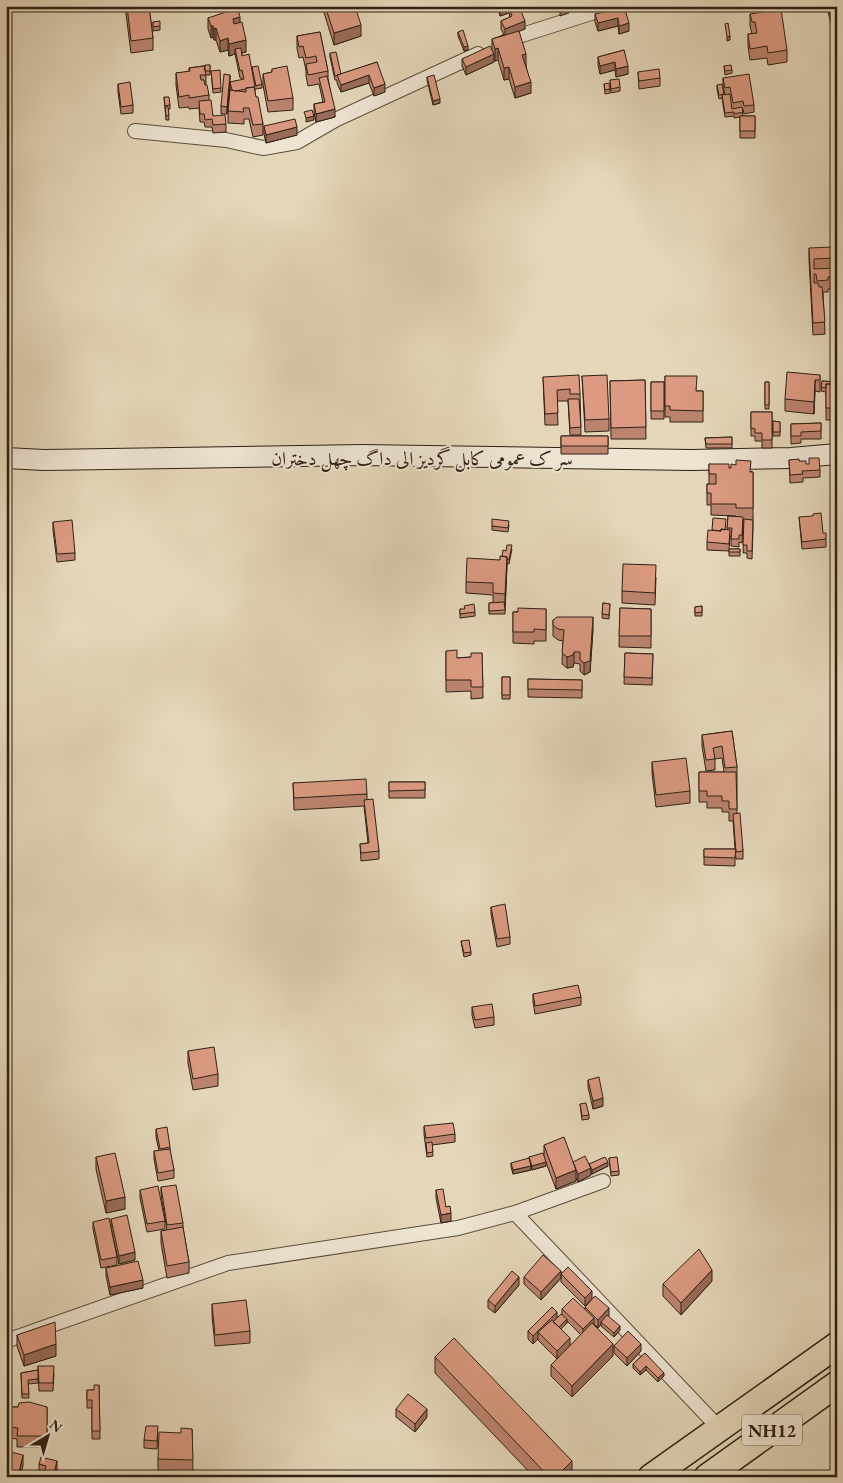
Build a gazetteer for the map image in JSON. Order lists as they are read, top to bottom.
{
  "streets": {
    "highway": ["NH12"],
    "street": ["سر ک عمومی کابل گردیز الی داگ چهل دختران"]
  },
  "north": "top right"
}
